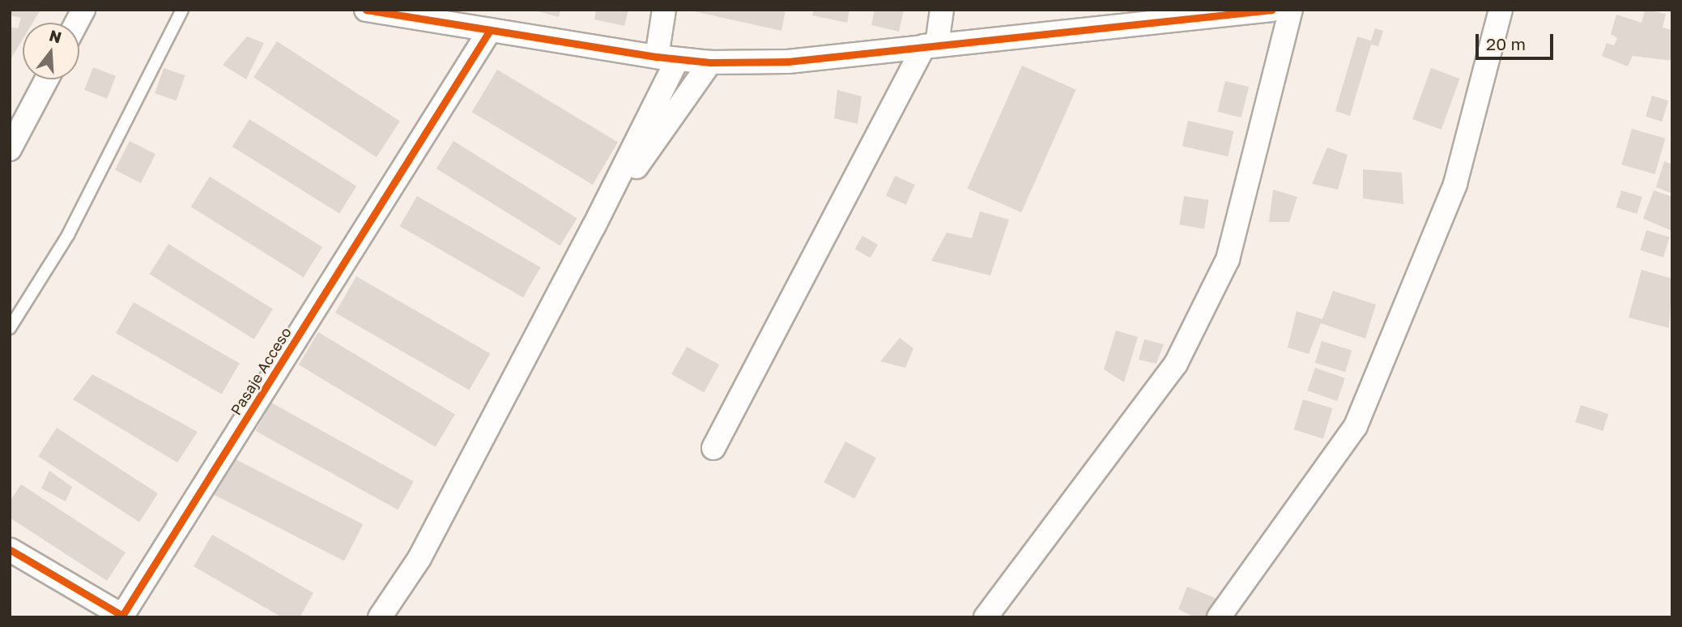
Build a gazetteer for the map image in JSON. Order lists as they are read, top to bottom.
{
  "streets": {
    "street": ["Pasaje Acceso"]
  },
  "scale_bar": "20 m",
  "north": "top"
}
